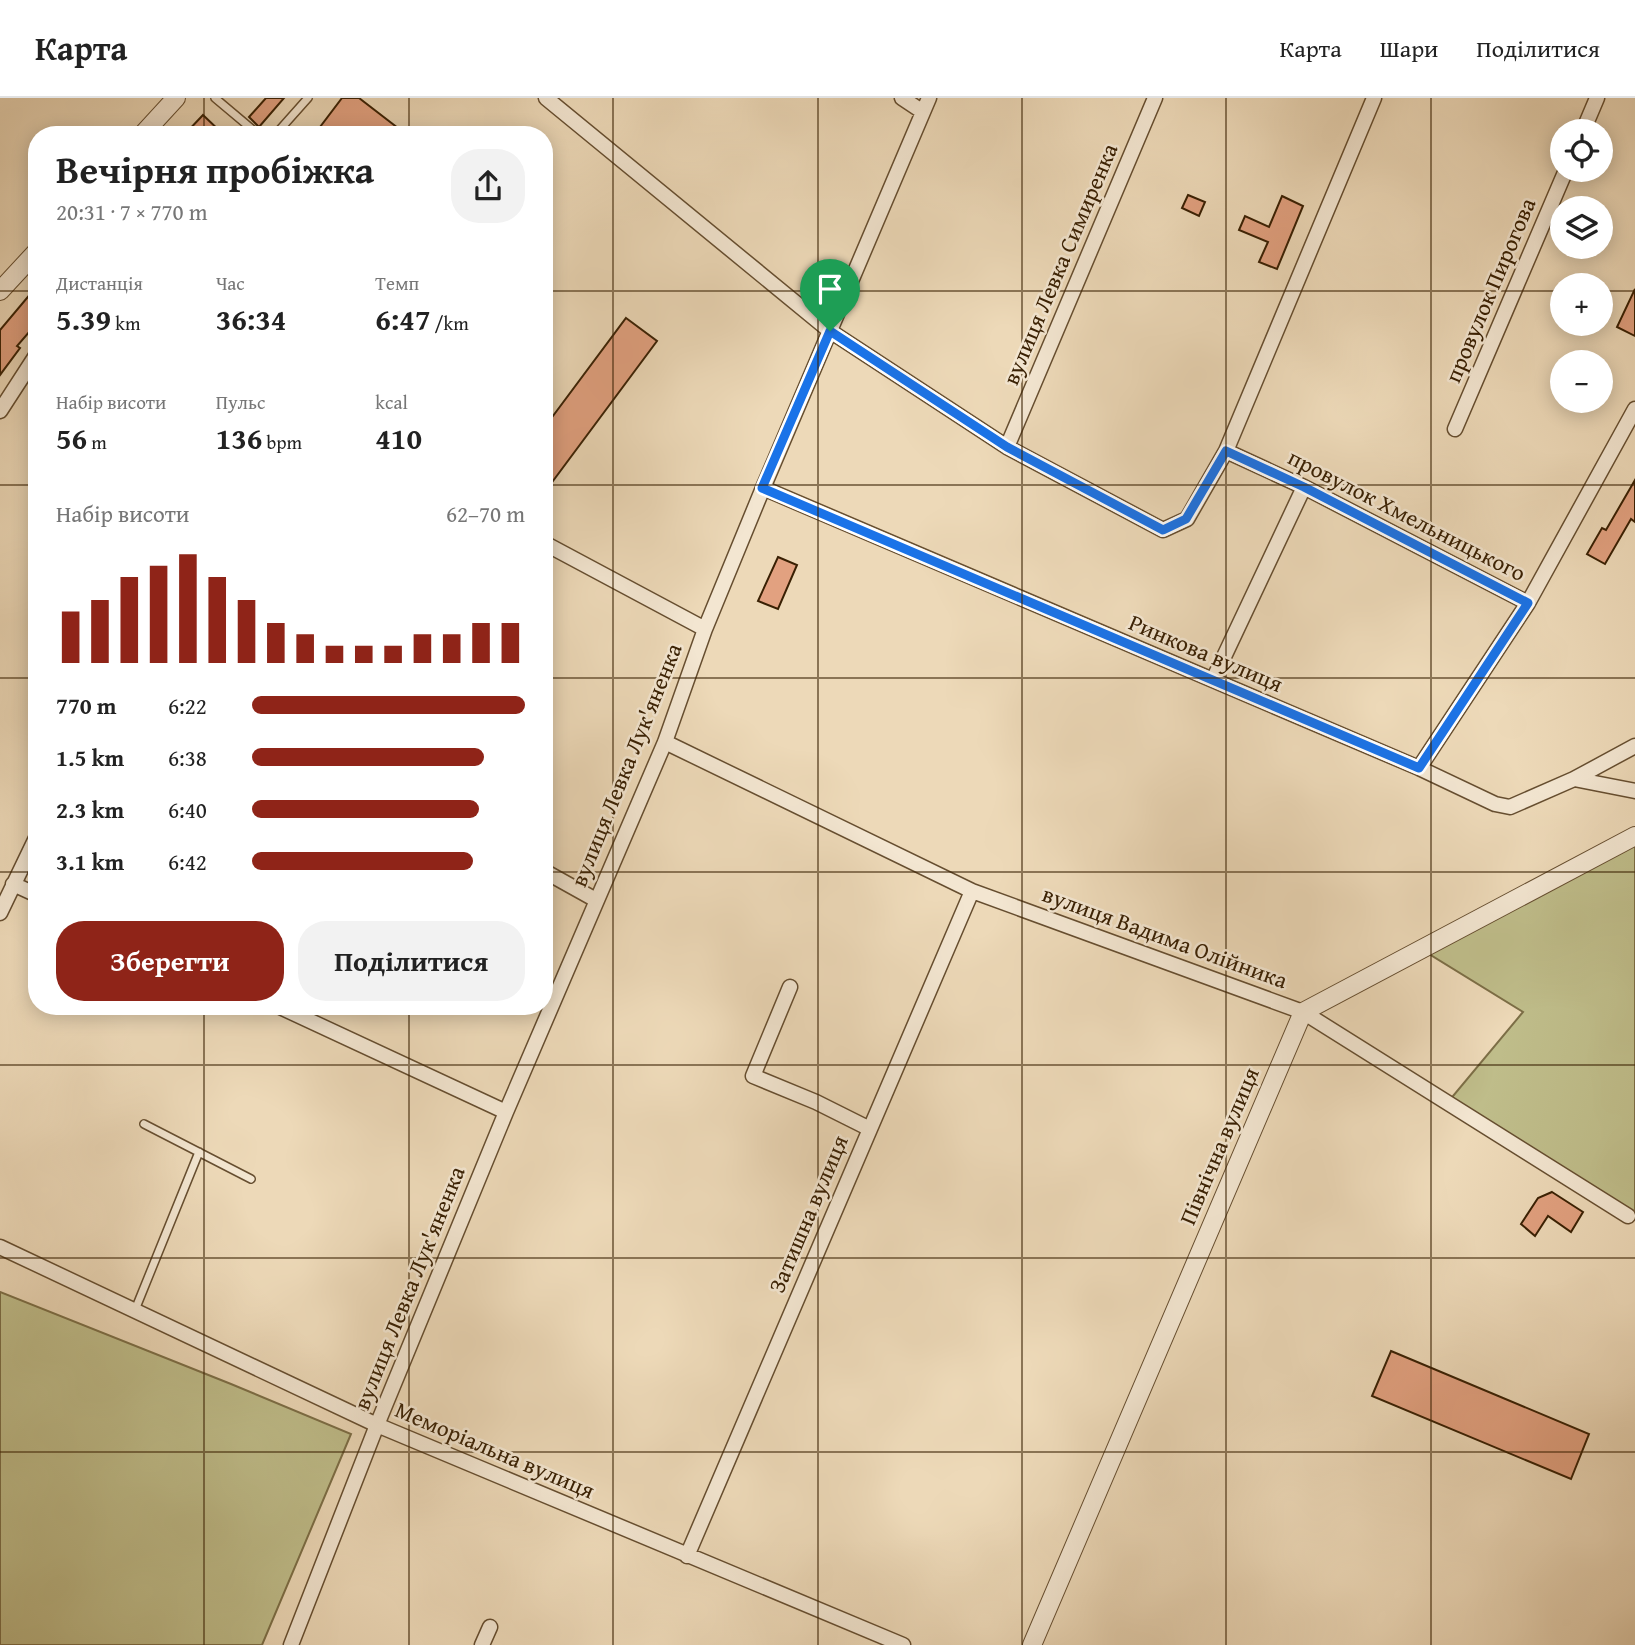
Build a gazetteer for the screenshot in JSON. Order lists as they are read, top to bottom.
{
  "streets": {
    "street": [
      "вулиця Левка Симиренка",
      "провулок Пирогова",
      "провулок Хмельницького",
      "Ринкова вулиця",
      "вулиця Левка Лук'яненка",
      "вулиця Вадима Олійника",
      "Північна вулиця",
      "Затишна вулиця",
      "Меморіальна вулиця"
    ]
  },
  "crossings": [
    ["Ринкова вулиця", "вулиця Левка Лук'яненка"],
    ["вулиця Левка Лук'яненка", "вулиця Вадима Олійника"],
    ["вулиця Левка Лук'яненка", "Меморіальна вулиця"],
    ["вулиця Вадима Олійника", "Північна вулиця"],
    ["вулиця Вадима Олійника", "Затишна вулиця"],
    ["Затишна вулиця", "Меморіальна вулиця"]
  ],
  "page": {
    "header": "Карта",
    "nav": ["Карта", "Шари", "Поділитися"],
    "map_buttons": ["+", "−"],
    "heading": ["Вечірня пробіжка", "20:31 · 7 × 770 m"],
    "stats": [
      ["Дистанція", "5.39 km"],
      ["Час", "36:34"],
      ["Темп", "6:47 /km"],
      ["Набір висоти", "56 m"],
      ["Пульс", "136 bpm"],
      ["kcal", "410"]
    ],
    "chart": ["Набір висоти", "62–70 m"],
    "list": [
      {
        "name": "770 m",
        "note": "6:22"
      },
      {
        "name": "1.5 km",
        "note": "6:38"
      },
      {
        "name": "2.3 km",
        "note": "6:40"
      },
      {
        "name": "3.1 km",
        "note": "6:42"
      }
    ],
    "buttons": ["Зберегти", "Поділитися"]
  }
}
